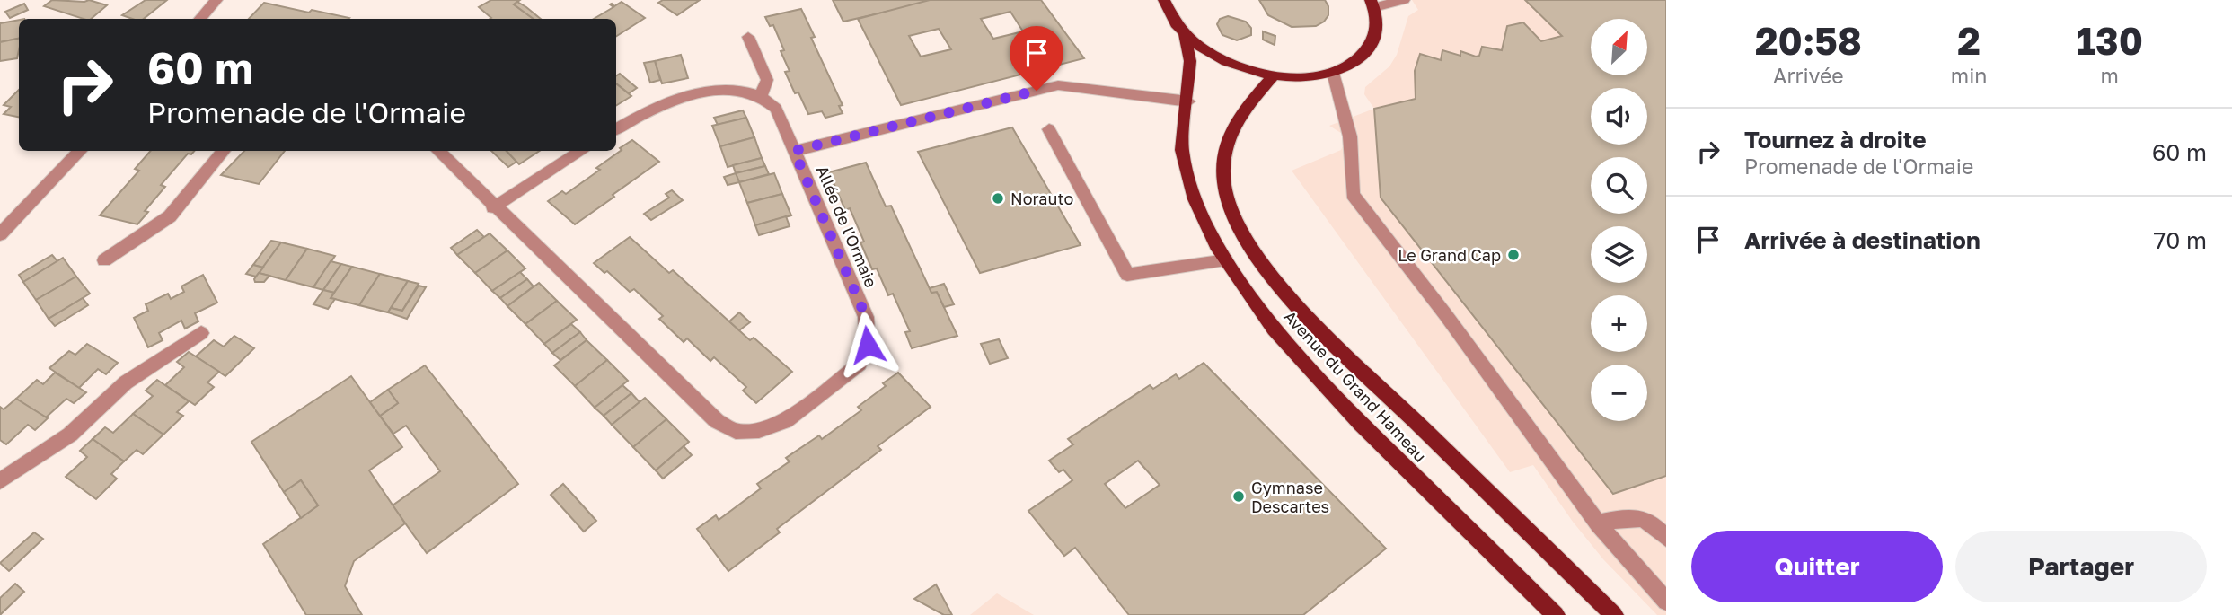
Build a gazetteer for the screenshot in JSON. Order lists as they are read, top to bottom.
{
  "streets": {
    "main road": ["Avenue du Grand Hameau"],
    "street": ["Allée de l'Ormaie"]
  },
  "places": ["Norauto", "Le Grand Cap", "Gymnase Descartes"],
  "north": "top right",
  "page": {
    "eta": [
      "20:58",
      "Arrivée",
      "2",
      "min",
      "130",
      "m"
    ],
    "map_buttons": ["+", "−"],
    "turn": ["60 m", "Promenade de l'Ormaie"],
    "list": [
      {
        "name": "Tournez à droite",
        "note": "Promenade de l'Ormaie",
        "value": "60 m"
      },
      {
        "name": "Arrivée à destination",
        "value": "70 m"
      }
    ],
    "buttons": ["Quitter", "Partager"]
  }
}
